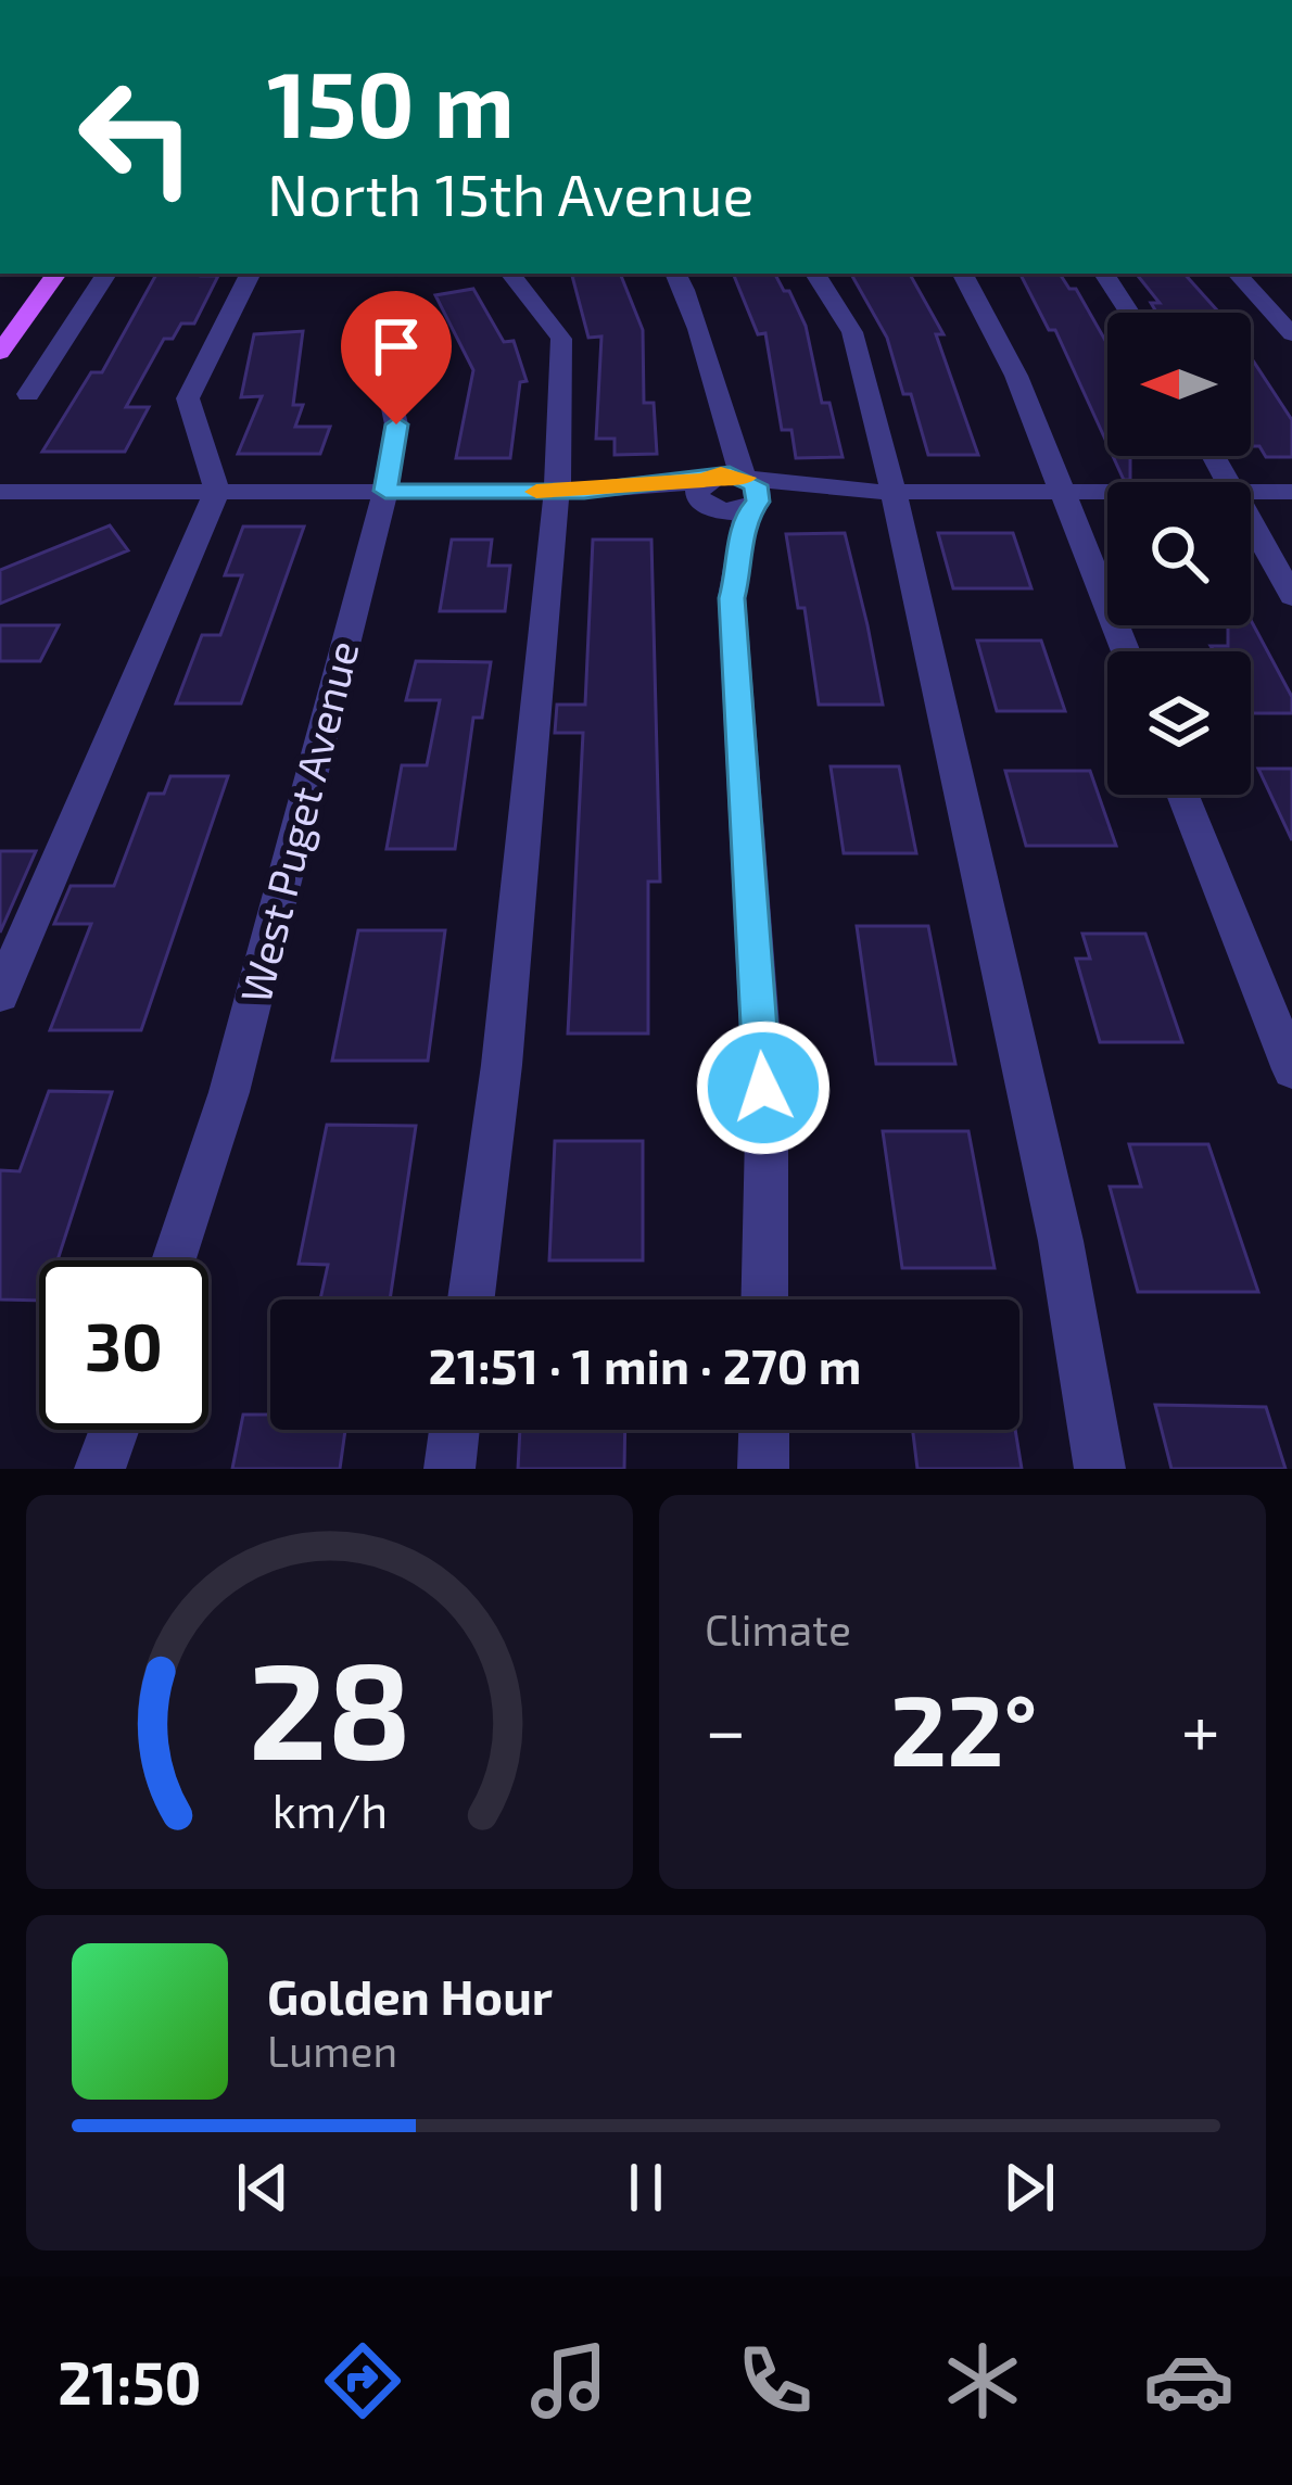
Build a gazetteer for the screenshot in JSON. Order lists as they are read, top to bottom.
{
  "streets": {
    "street": ["West Puget Avenue"]
  },
  "north": "left",
  "page": {
    "turn": ["150 m", "North 15th Avenue"],
    "limit": "30",
    "trip": "21:51 · 1 min · 270 m",
    "tile": "Climate",
    "heat": ["−", "22°", "+"],
    "song": ["Golden Hour", "Lumen"],
    "tabs": "21:50",
    "gauge": ["28", "km/h"]
  }
}
